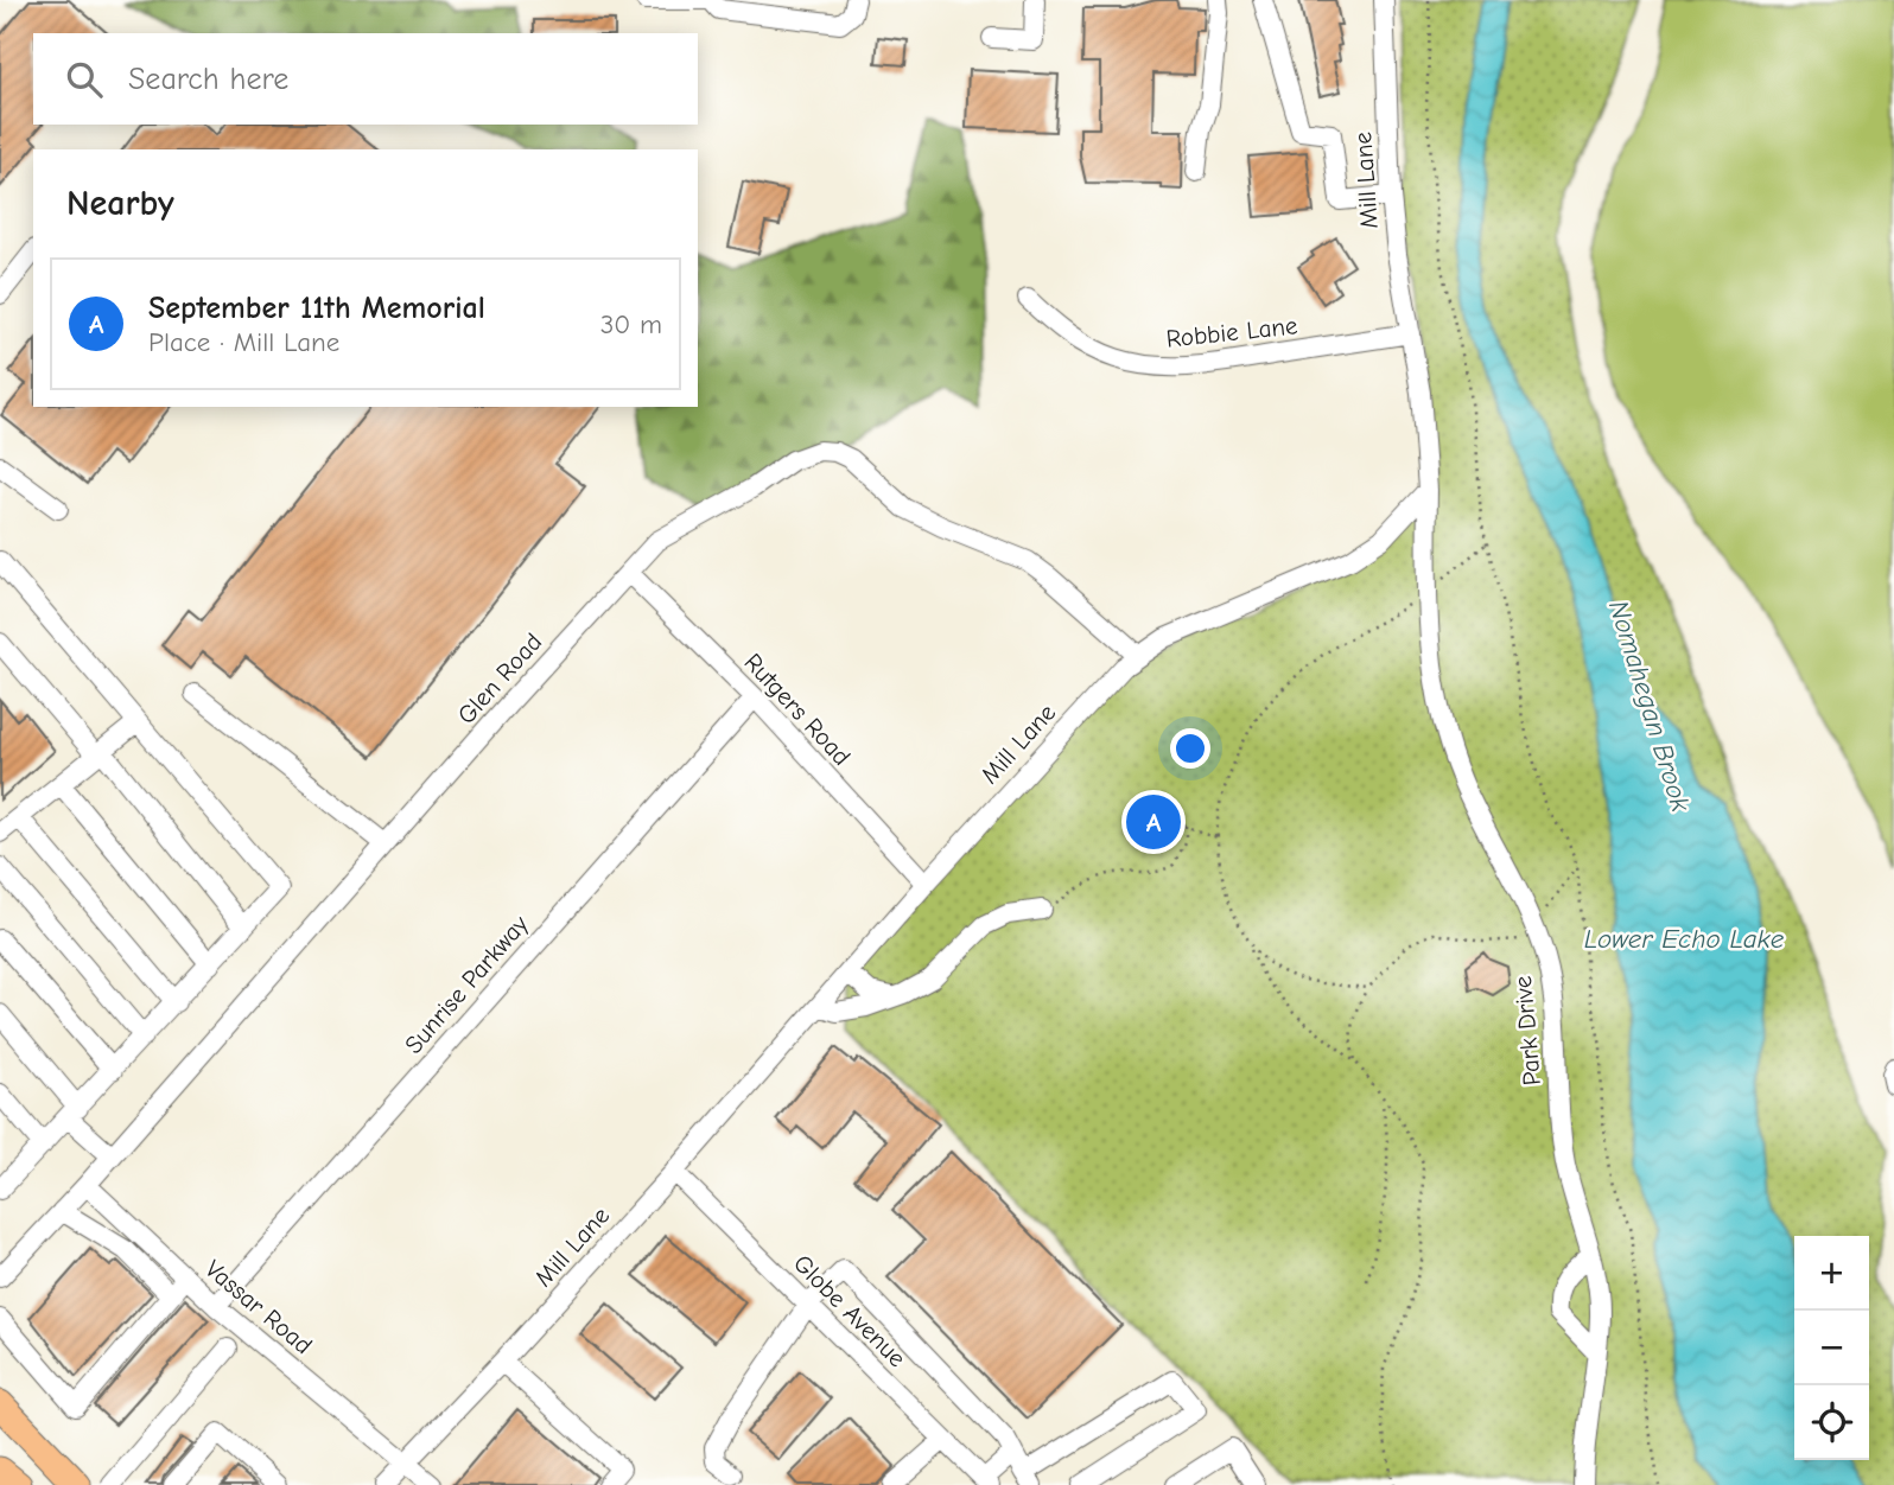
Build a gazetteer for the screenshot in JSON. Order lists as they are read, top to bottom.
{
  "streets": {
    "street": [
      "Mill Lane",
      "Robbie Lane",
      "Glen Road",
      "Rutgers Road",
      "Sunrise Parkway",
      "Park Drive",
      "Vassar Road",
      "Globe Avenue"
    ]
  },
  "crossings": [
    ["Mill Lane", "Robbie Lane"],
    ["Mill Lane", "Glen Road"],
    ["Mill Lane", "Rutgers Road"],
    ["Mill Lane", "Park Drive"],
    ["Mill Lane", "Vassar Road"],
    ["Mill Lane", "Globe Avenue"],
    ["Glen Road", "Rutgers Road"],
    ["Glen Road", "Vassar Road"],
    ["Rutgers Road", "Sunrise Parkway"],
    ["Sunrise Parkway", "Vassar Road"]
  ],
  "water": ["Nomahegan Brook", "Lower Echo Lake"],
  "page": {
    "search": "Search here",
    "heading": "Nearby",
    "list": [
      {
        "mark": "A",
        "name": "September 11th Memorial",
        "note": "Place · Mill Lane",
        "value": "30 m"
      }
    ],
    "pins": "A",
    "map_buttons": ["+", "−"]
  }
}
